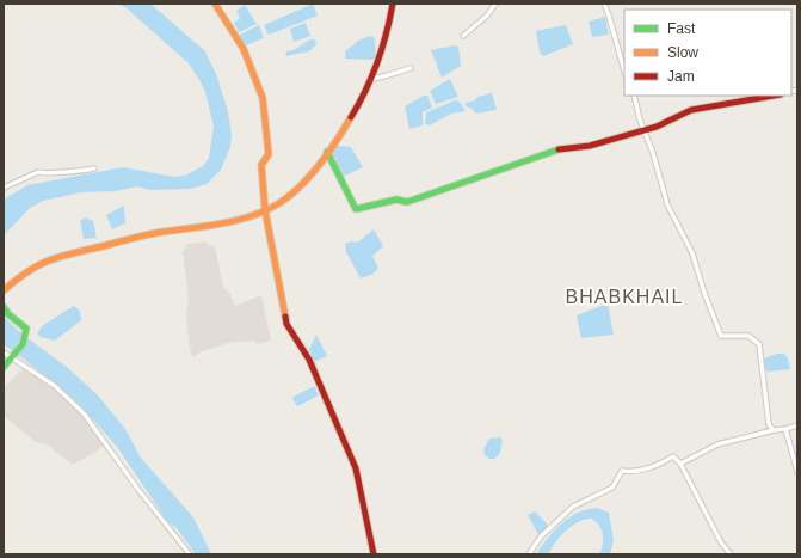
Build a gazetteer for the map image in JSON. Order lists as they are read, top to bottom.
{
  "districts": ["BHABKHAIL"],
  "legend": ["Fast", "Slow", "Jam"]
}
